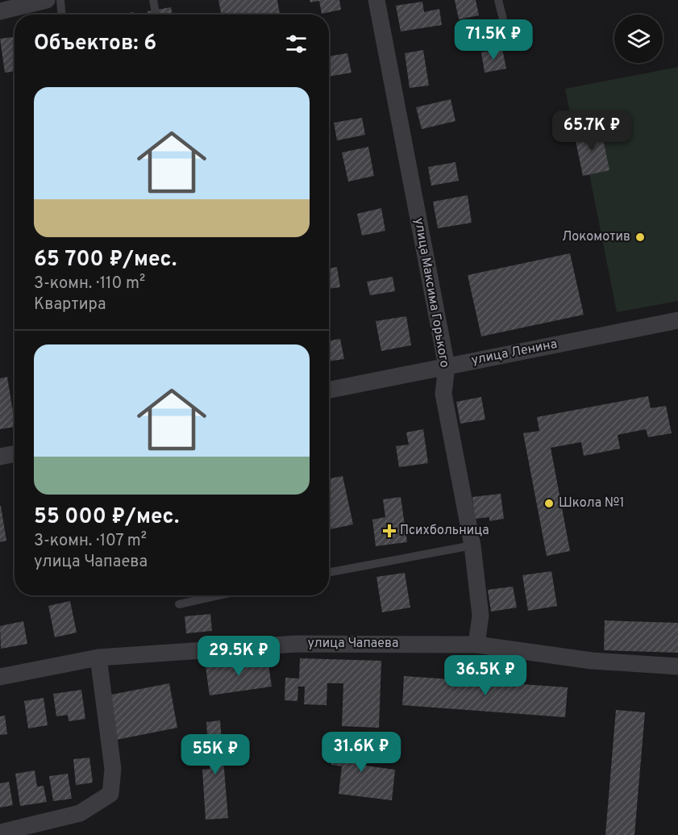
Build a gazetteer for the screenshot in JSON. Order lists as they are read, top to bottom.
{
  "streets": {
    "street": ["улица Максима Горького", "улица Ленина", "улица Чапаева"]
  },
  "crossings": [
    ["улица Максима Горького", "улица Ленина"],
    ["улица Максима Горького", "улица Чапаева"]
  ],
  "places": {
    "other": ["Локомотив", "Школа №1"],
    "health": ["Психбольница"]
  },
  "page": {
    "heading": "Объектов: 6",
    "price": [
      "71.5K ₽",
      "65.7K ₽",
      "29.5K ₽",
      "36.5K ₽",
      "31.6K ₽",
      "55K ₽"
    ],
    "list": [
      {
        "name": "65 700 ₽/мес.",
        "note": "3-комн. · 110 m² · Квартира"
      },
      {
        "name": "55 000 ₽/мес.",
        "note": "3-комн. · 107 m² · улица Чапаева"
      }
    ]
  }
}
